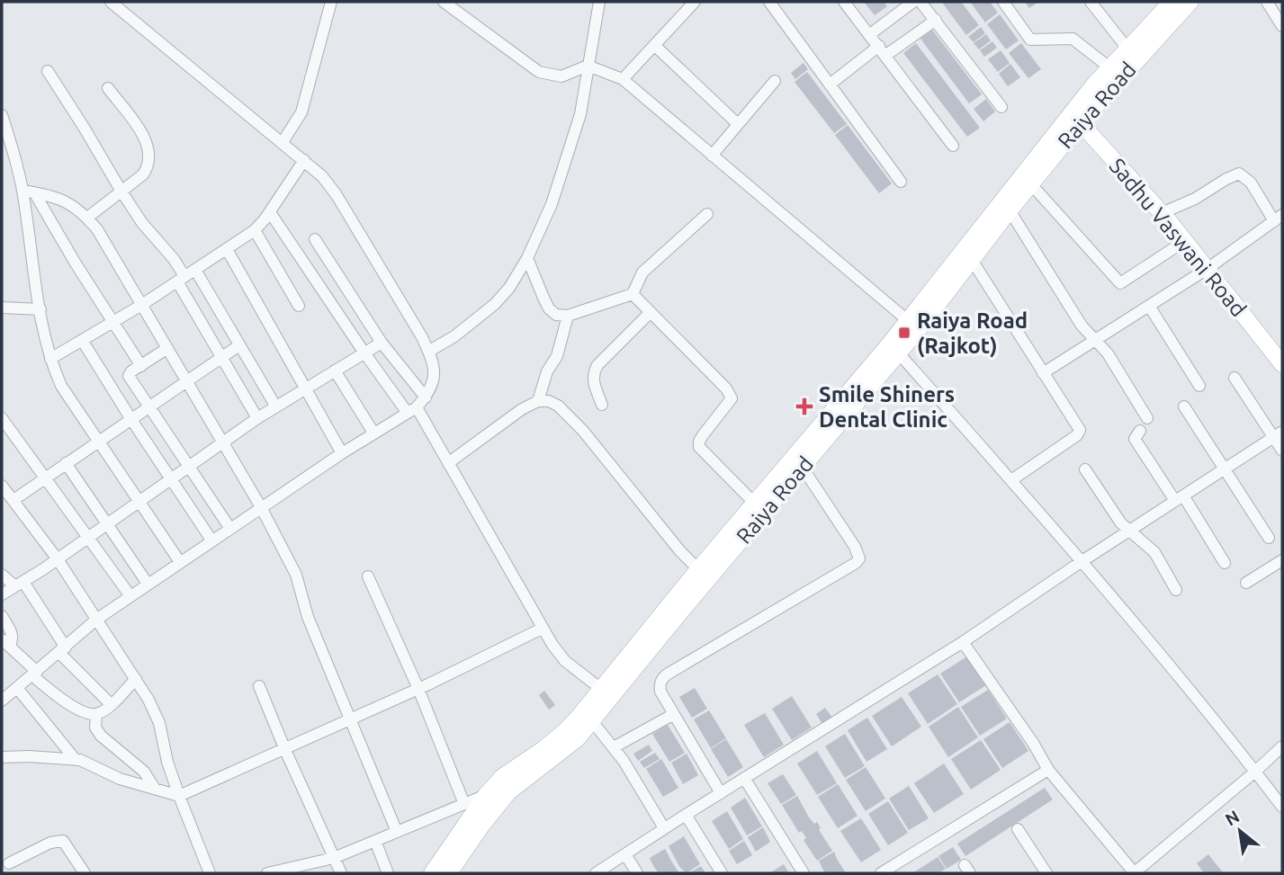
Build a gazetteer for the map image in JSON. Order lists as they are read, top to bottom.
{
  "streets": {
    "street": ["Raiya Road", "Sadhu Vaswani Road"]
  },
  "crossings": [
    ["Raiya Road", "Sadhu Vaswani Road"]
  ],
  "places": {
    "transit": ["Raiya Road (Rajkot)"],
    "health": ["Smile Shiners Dental Clinic"]
  },
  "north": "top left"
}
